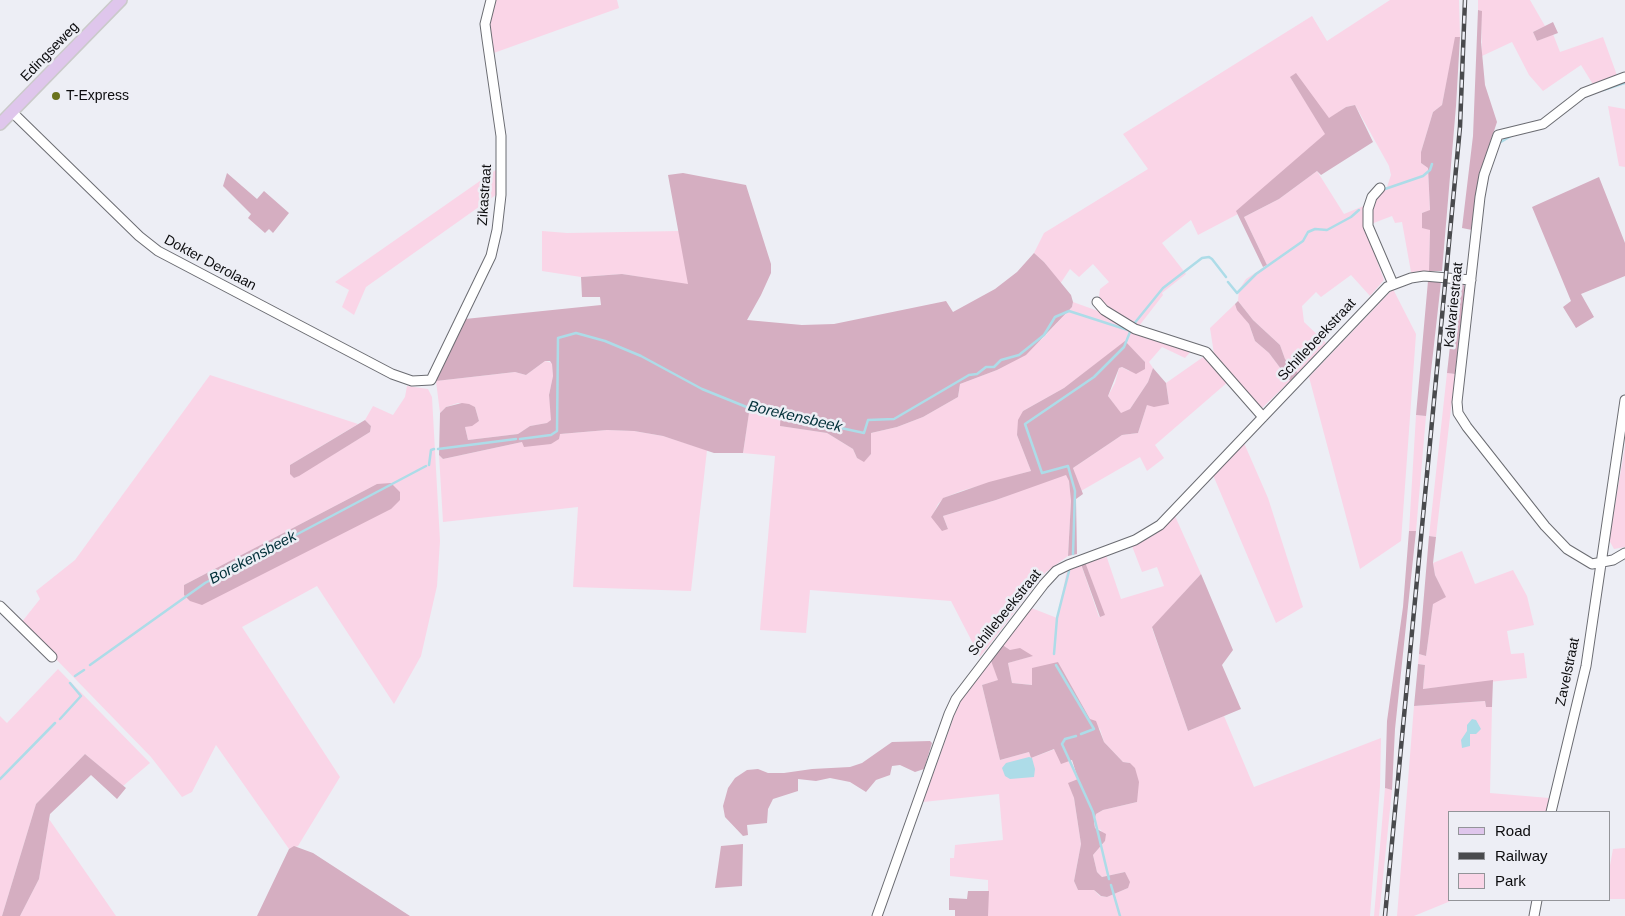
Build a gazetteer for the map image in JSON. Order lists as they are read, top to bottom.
{
  "streets": {
    "main road": ["Edingseweg"],
    "street": [
      "Zikastraat",
      "Dokter Derolaan",
      "Kalvariestraat",
      "Schillebeekstraat",
      "Zavelstraat"
    ]
  },
  "crossings": [
    ["Edingseweg", "Dokter Derolaan"],
    ["Zikastraat", "Dokter Derolaan"],
    ["Kalvariestraat", "Zavelstraat"]
  ],
  "water": ["Borekensbeek"],
  "places": ["T-Express"],
  "legend": ["Road", "Railway", "Park"]
}
